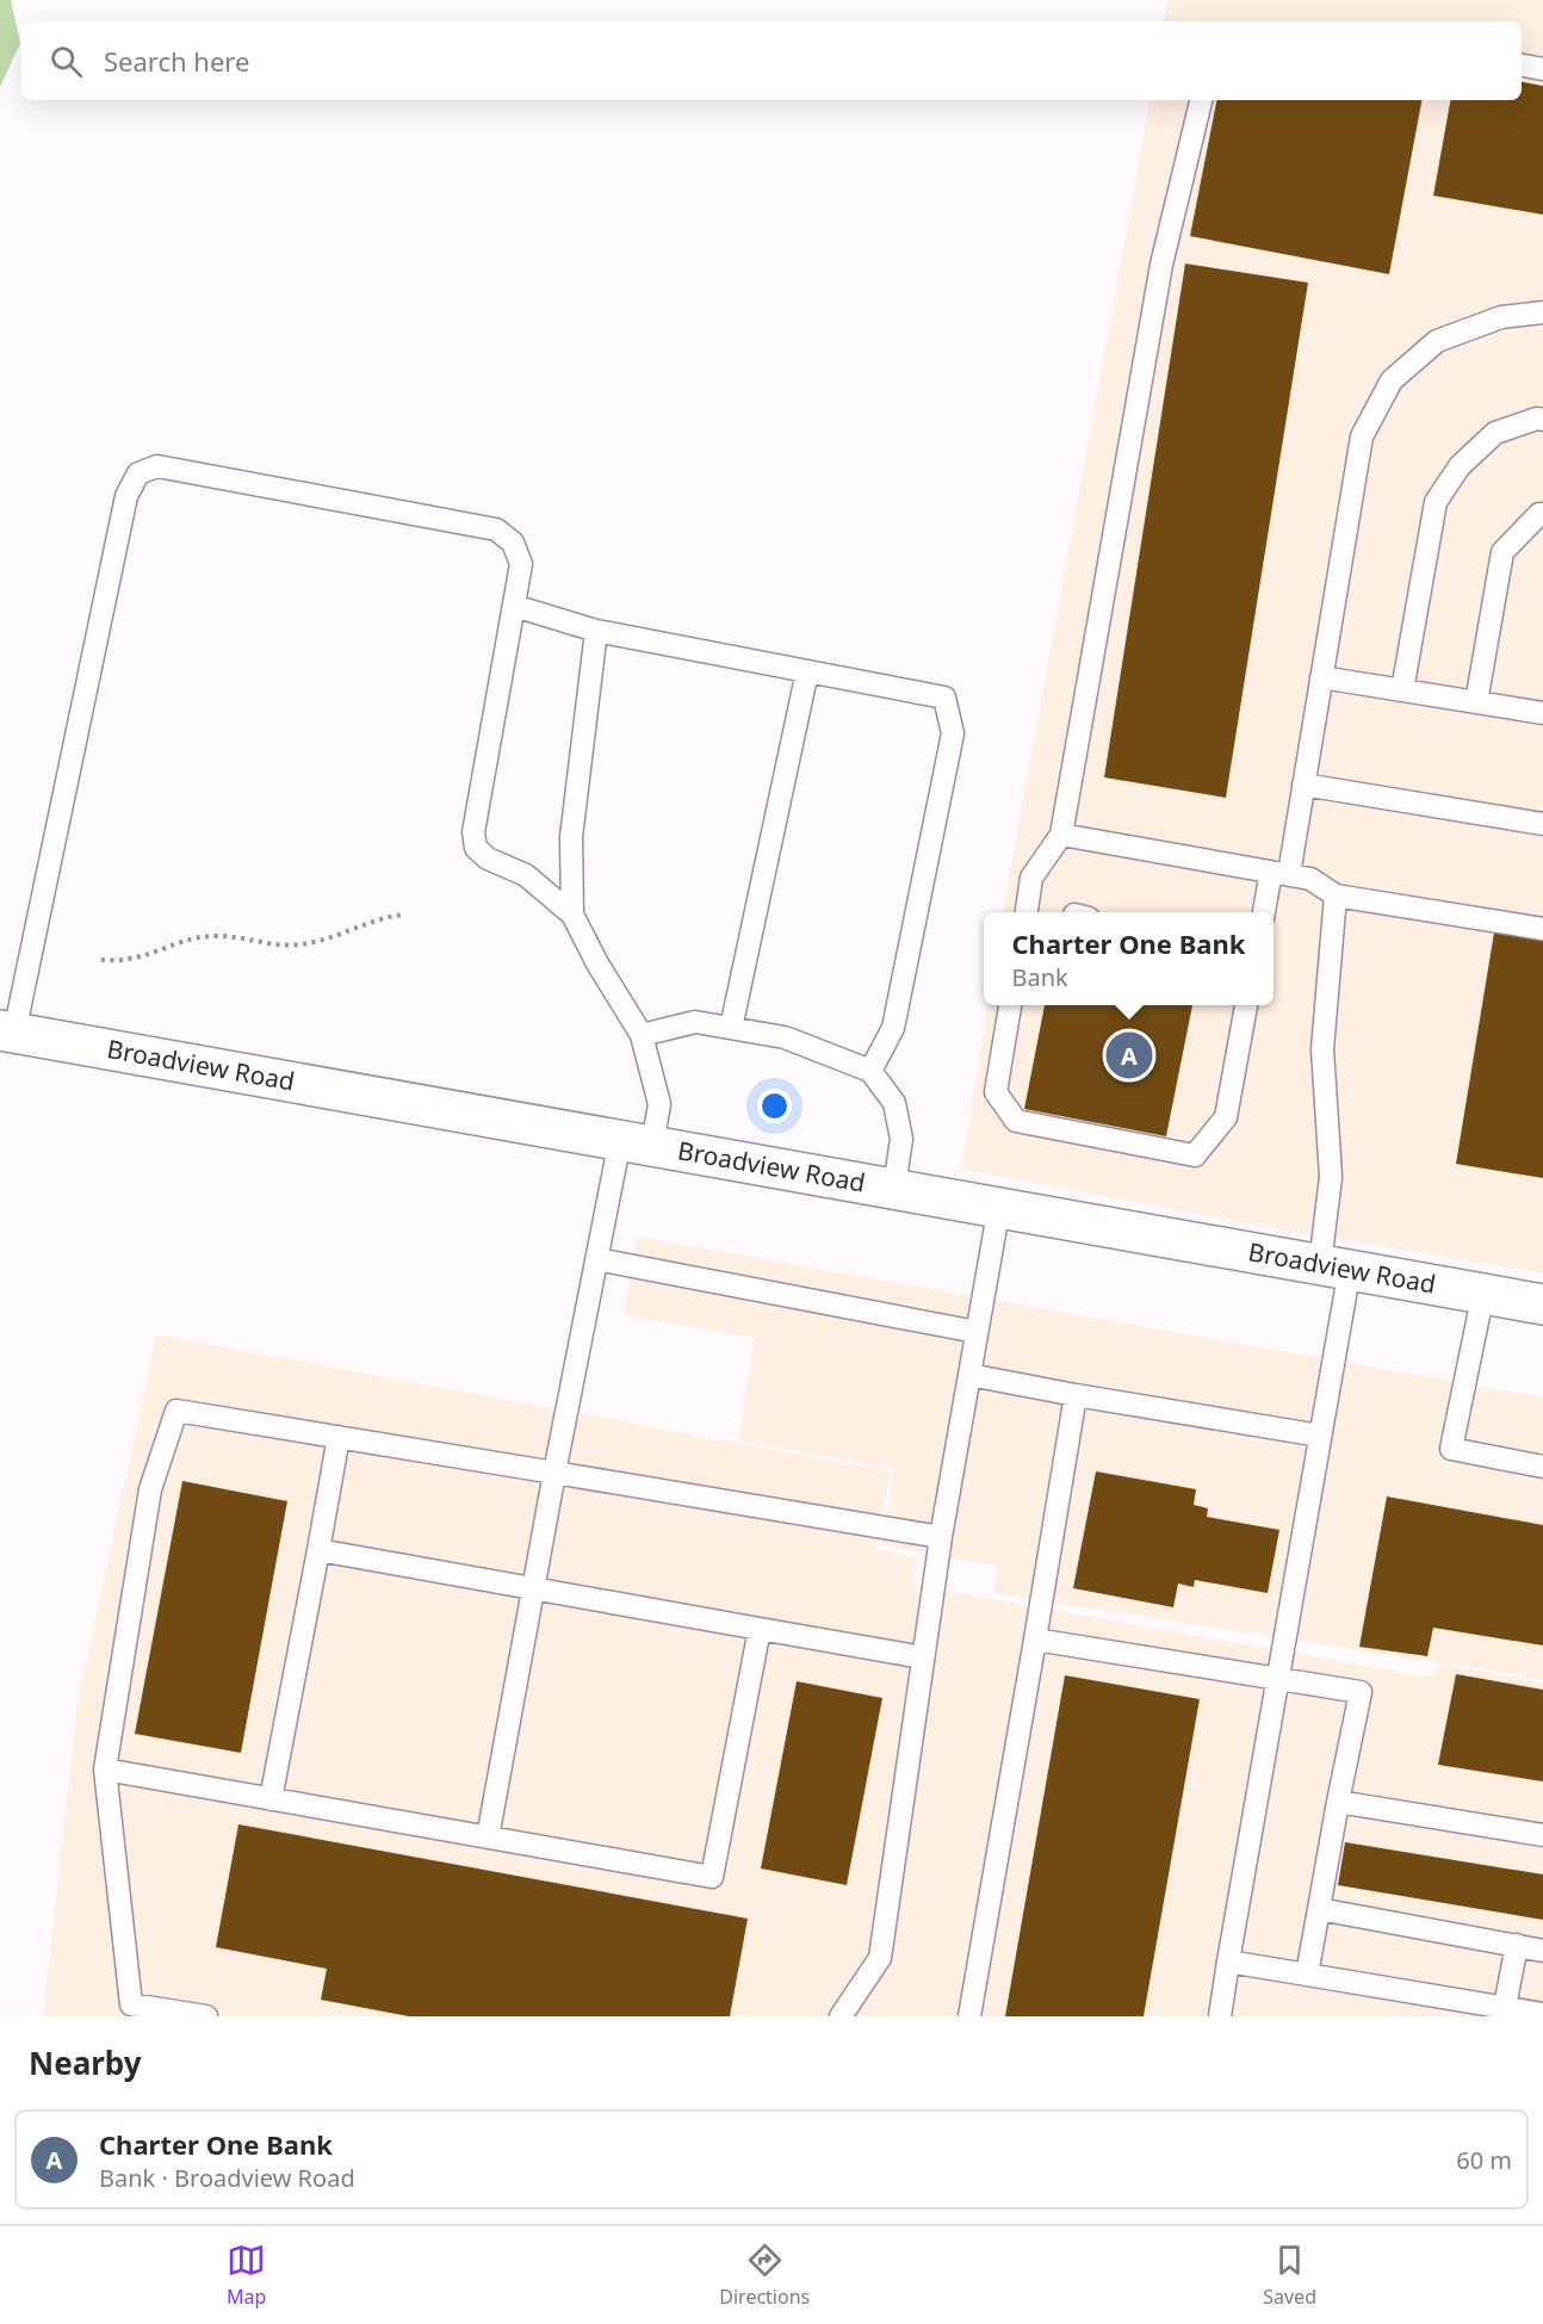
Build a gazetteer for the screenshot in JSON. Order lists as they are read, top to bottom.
{
  "streets": {
    "main road": ["Broadview Road"]
  },
  "page": {
    "search": "Search here",
    "popup": ["Charter One Bank", "Bank"],
    "pins": "A",
    "heading": "Nearby",
    "list": [
      {
        "mark": "A",
        "name": "Charter One Bank",
        "note": "Bank · Broadview Road",
        "value": "60 m"
      }
    ],
    "nav": ["Map", "Directions", "Saved"]
  }
}
